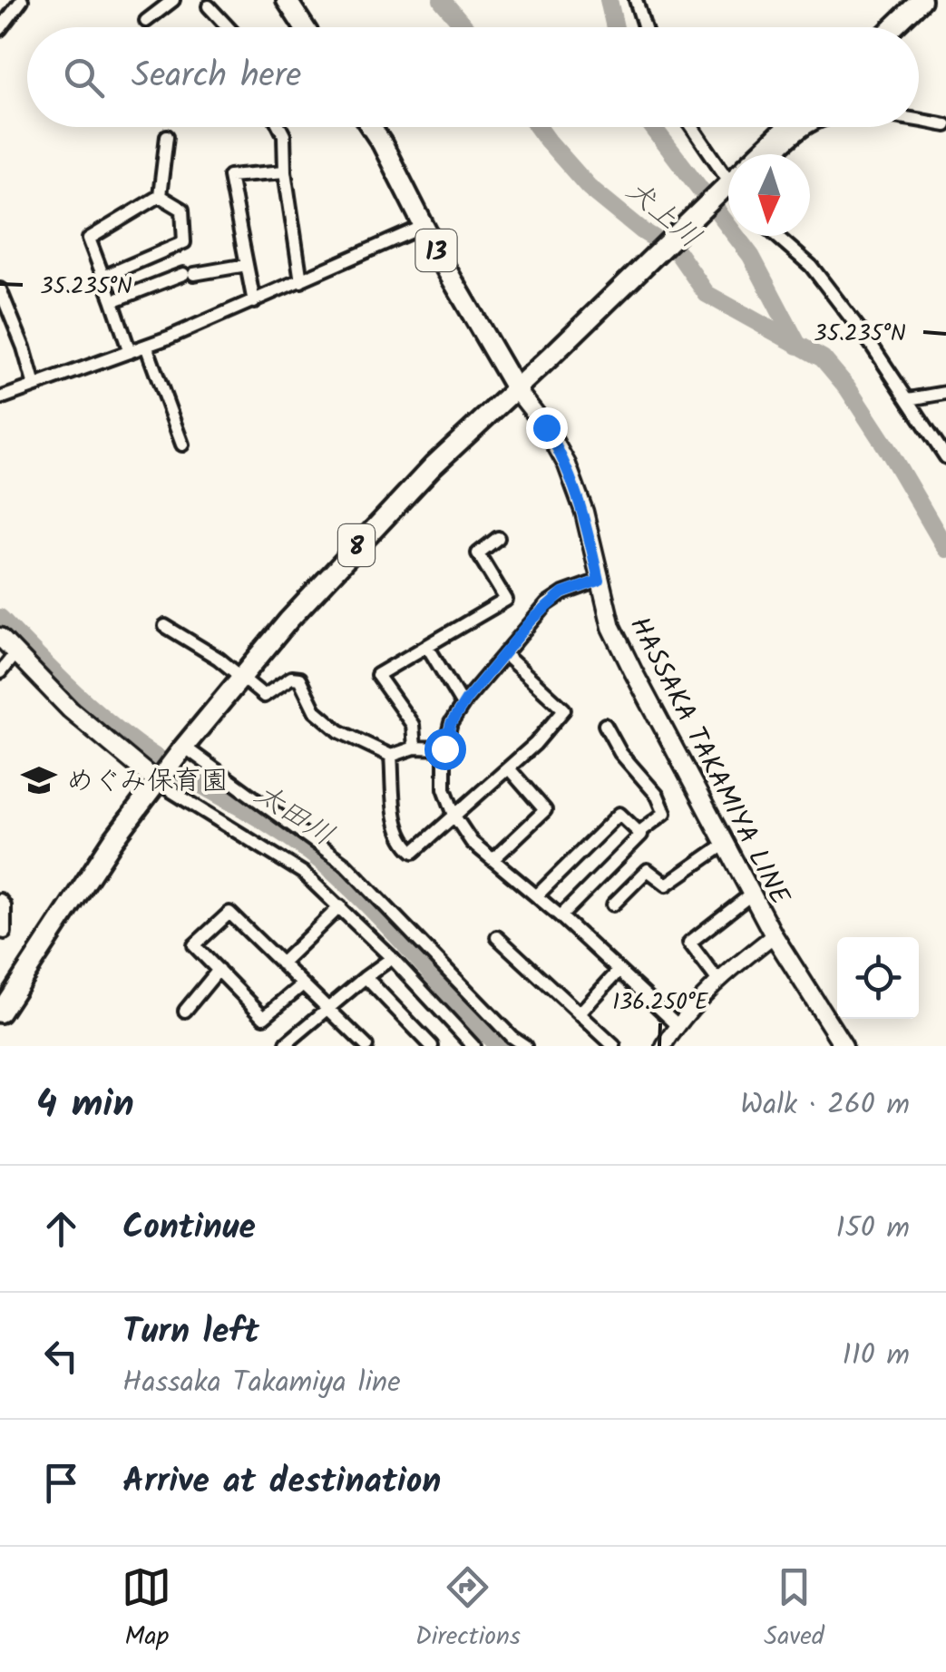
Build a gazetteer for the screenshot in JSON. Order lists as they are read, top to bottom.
{
  "streets": {
    "main road": ["13", "8", "HASSAKA TAKAMIYA LINE"]
  },
  "crossings": [
    ["13", "8"],
    ["13", "HASSAKA TAKAMIYA LINE"],
    ["8", "HASSAKA TAKAMIYA LINE"]
  ],
  "water": ["犬上川", "太田川"],
  "places": {
    "school or university": ["めぐみ保育園"]
  },
  "north": "bottom",
  "page": {
    "search": "Search here",
    "heading": ["4 min", "Walk · 260 m"],
    "list": [
      ["Continue", "150 m"],
      ["Turn left", "Hassaka Takamiya line", "110 m"],
      "Arrive at destination"
    ],
    "nav": ["Map", "Directions", "Saved"]
  },
  "coordinates": ["35.235°N", "136.250°E"]
}
